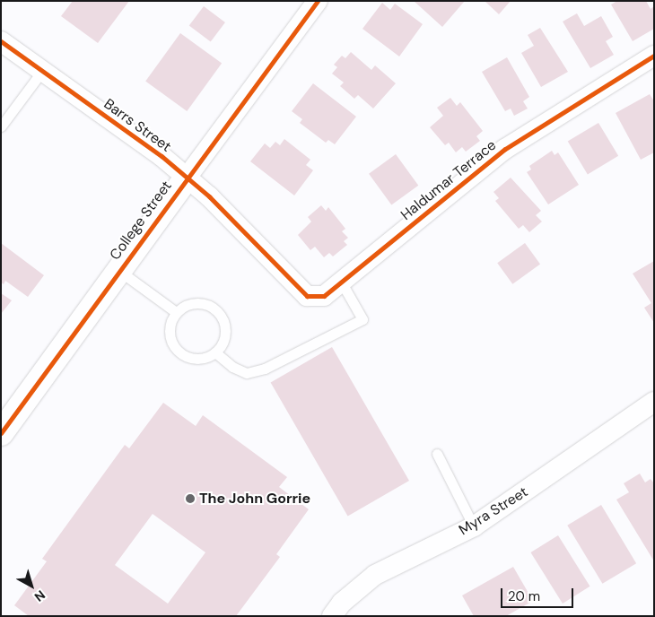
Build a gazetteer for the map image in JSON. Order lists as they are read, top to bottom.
{
  "streets": {
    "street": [
      "Barrs Street",
      "Haldumar Terrace",
      "College Street",
      "Myra Street"
    ]
  },
  "crossings": [
    ["Barrs Street", "Haldumar Terrace"],
    ["Barrs Street", "College Street"]
  ],
  "places": ["The John Gorrie"],
  "scale_bar": "20 m",
  "north": "bottom right"
}
